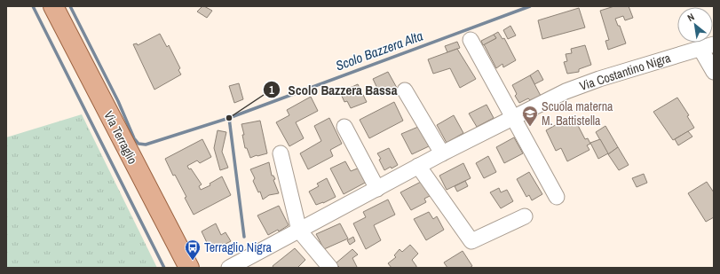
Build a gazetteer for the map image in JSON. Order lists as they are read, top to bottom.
{
  "streets": {
    "main road": ["Via Terraglio"],
    "street": ["Via Costantino Nigra"]
  },
  "water": ["Scolo Bazzera Alta"],
  "places": {
    "other": ["Scolo Bazzera Bassa"],
    "school or university": ["Scuola materna M. Battistella"],
    "bus stop": ["Terraglio Nigra"]
  },
  "north": "top left"
}
